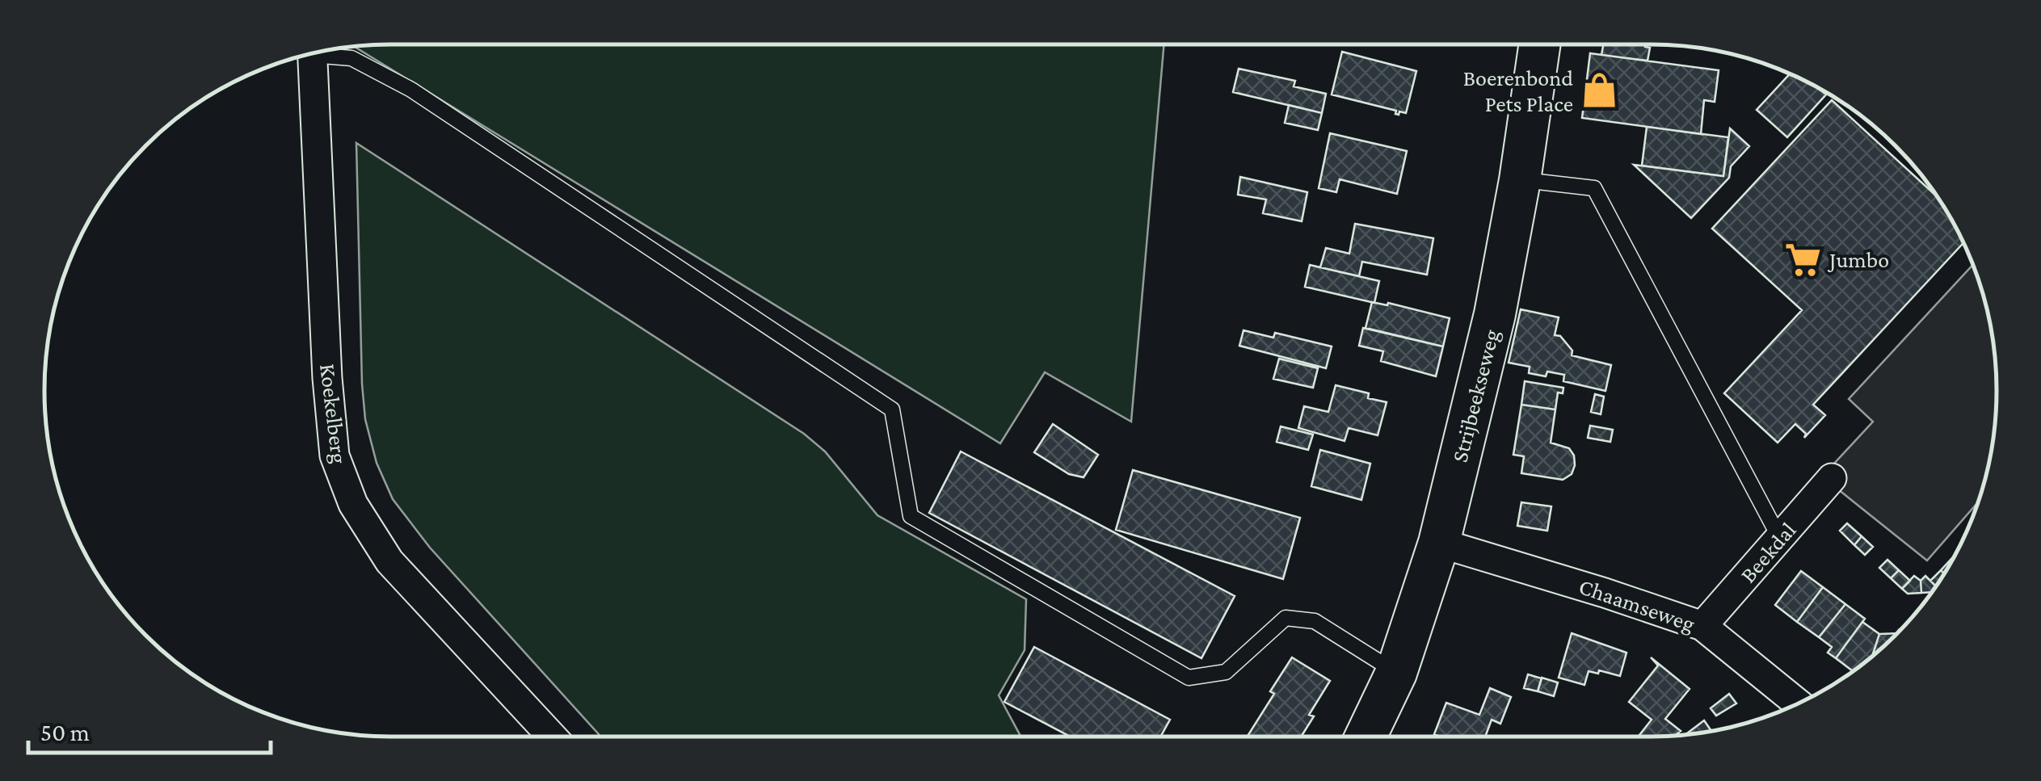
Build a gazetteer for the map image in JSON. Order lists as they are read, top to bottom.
{
  "streets": {
    "main road": ["Strijbeekseweg"],
    "street": ["Koekelberg", "Beekdal", "Chaamseweg"]
  },
  "crossings": [
    ["Strijbeekseweg", "Chaamseweg"],
    ["Beekdal", "Chaamseweg"]
  ],
  "places": {
    "shop": ["Boerenbond Pets Place"],
    "supermarket": ["Jumbo"]
  },
  "scale_bar": "50 m"
}
